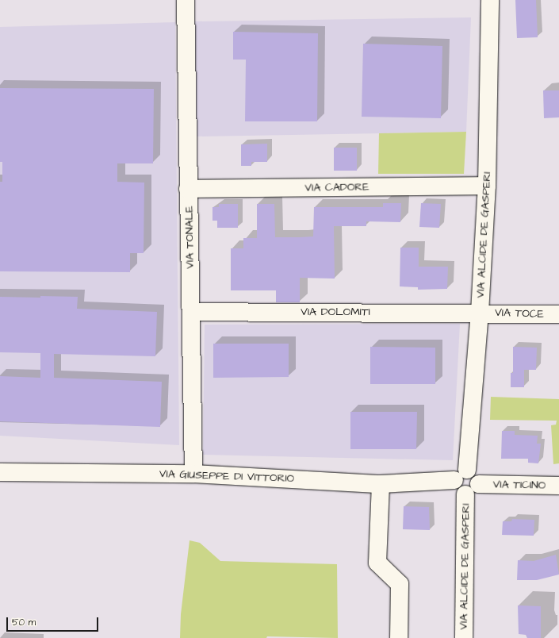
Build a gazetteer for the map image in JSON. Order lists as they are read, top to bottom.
{
  "streets": {
    "street": [
      "VIA CADORE",
      "VIA ALCIDE DE GASPERI",
      "VIA TONALE",
      "VIA DOLOMITI",
      "VIA TOCE",
      "VIA GIUSEPPE DI VITTORIO",
      "VIA TICINO"
    ]
  },
  "crossings": [
    ["VIA CADORE", "VIA ALCIDE DE GASPERI"],
    ["VIA CADORE", "VIA TONALE"],
    ["VIA ALCIDE DE GASPERI", "VIA DOLOMITI"],
    ["VIA ALCIDE DE GASPERI", "VIA TOCE"],
    ["VIA ALCIDE DE GASPERI", "VIA GIUSEPPE DI VITTORIO"],
    ["VIA ALCIDE DE GASPERI", "VIA TICINO"],
    ["VIA TONALE", "VIA DOLOMITI"],
    ["VIA TONALE", "VIA GIUSEPPE DI VITTORIO"],
    ["VIA DOLOMITI", "VIA TOCE"],
    ["VIA GIUSEPPE DI VITTORIO", "VIA TICINO"]
  ],
  "scale_bar": "50 m"
}
